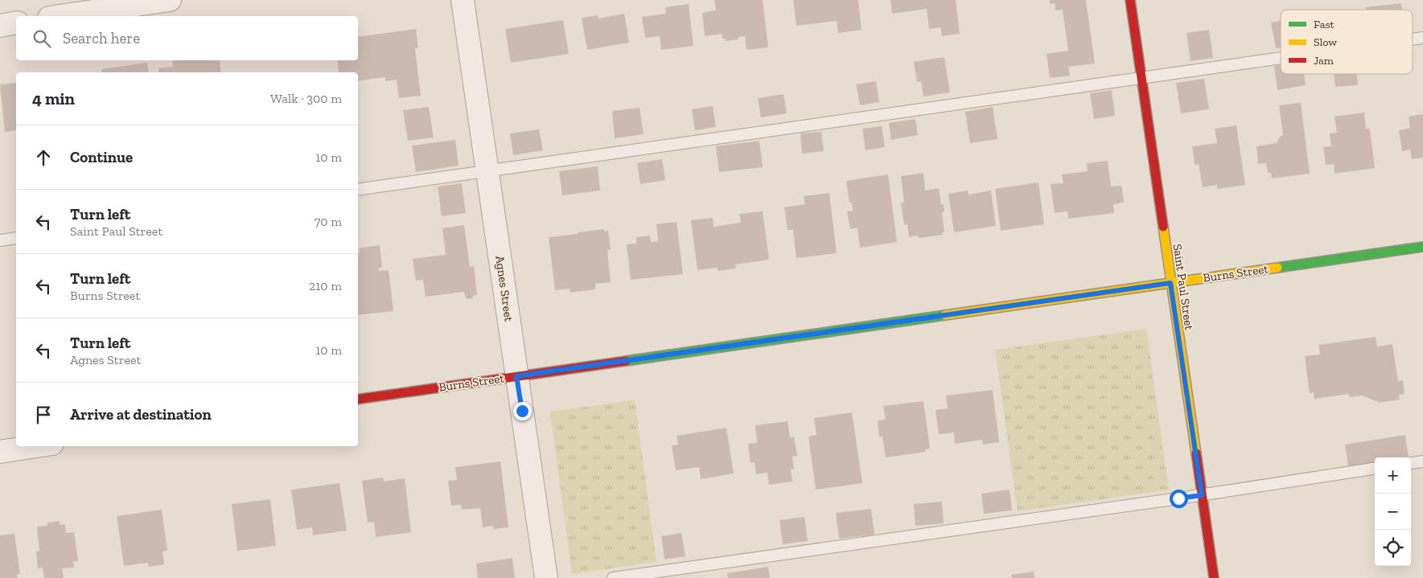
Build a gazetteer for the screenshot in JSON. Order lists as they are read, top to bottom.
{
  "streets": {
    "street": ["Burns Street", "Saint Paul Street", "Agnes Street"]
  },
  "crossings": [
    ["Burns Street", "Saint Paul Street"],
    ["Burns Street", "Agnes Street"]
  ],
  "legend": ["Fast", "Slow", "Jam"],
  "page": {
    "search": "Search here",
    "heading": ["4 min", "Walk · 300 m"],
    "list": [
      ["Continue", "10 m"],
      ["Turn left", "Saint Paul Street", "70 m"],
      ["Turn left", "Burns Street", "210 m"],
      ["Turn left", "Agnes Street", "10 m"],
      "Arrive at destination"
    ],
    "map_buttons": ["+", "−"]
  }
}
